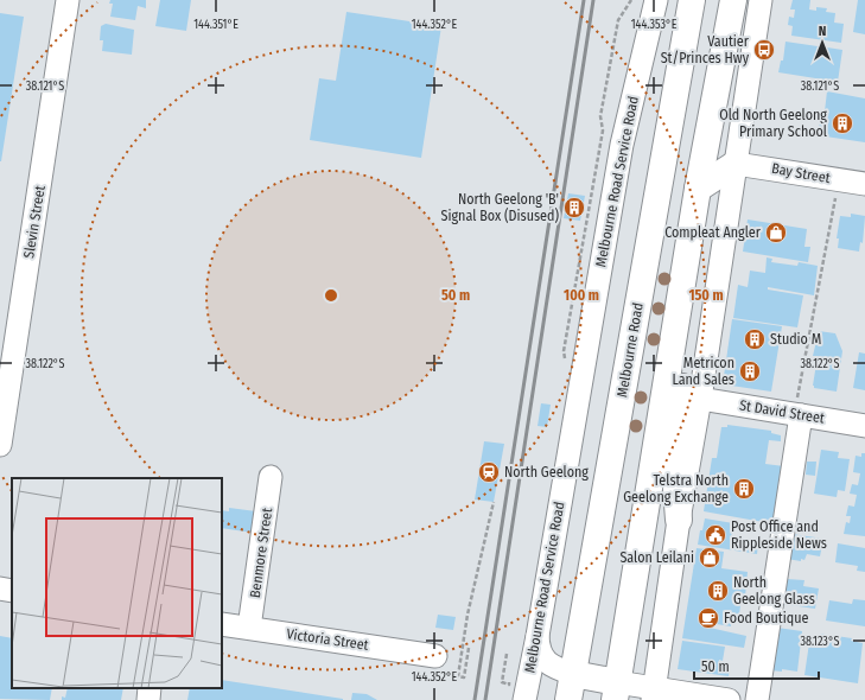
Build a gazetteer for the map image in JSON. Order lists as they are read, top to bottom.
{
  "streets": {
    "highway": ["Melbourne Road"],
    "street": [
      "Bay Street",
      "Melbourne Road Service Road",
      "Slevin Street",
      "St David Street",
      "Benmore Street",
      "Victoria Street"
    ]
  },
  "crossings": [
    ["Benmore Street", "Victoria Street"]
  ],
  "places": {
    "bus stop": ["Vautier St/Princes Hwy"],
    "building": [
      "Old North Geelong Primary School",
      "North Geelong 'B' Signal Box (Disused)",
      "Studio M",
      "Metricon Land Sales",
      "Telstra North Geelong Exchange",
      "North Geelong Glass"
    ],
    "shop": ["Compleat Angler", "Salon Leilani"],
    "station": ["North Geelong"],
    "public building": ["Post Office and Rippleside News"],
    "cafe": ["Food Boutique"]
  },
  "scale_bar": "50 m",
  "north": "top",
  "coordinates": [
    "144.351°E",
    "144.352°E",
    "144.353°E",
    "38.121°S",
    "38.122°S",
    "38.123°S"
  ],
  "rings": ["50 m", "100 m", "150 m"]
}
